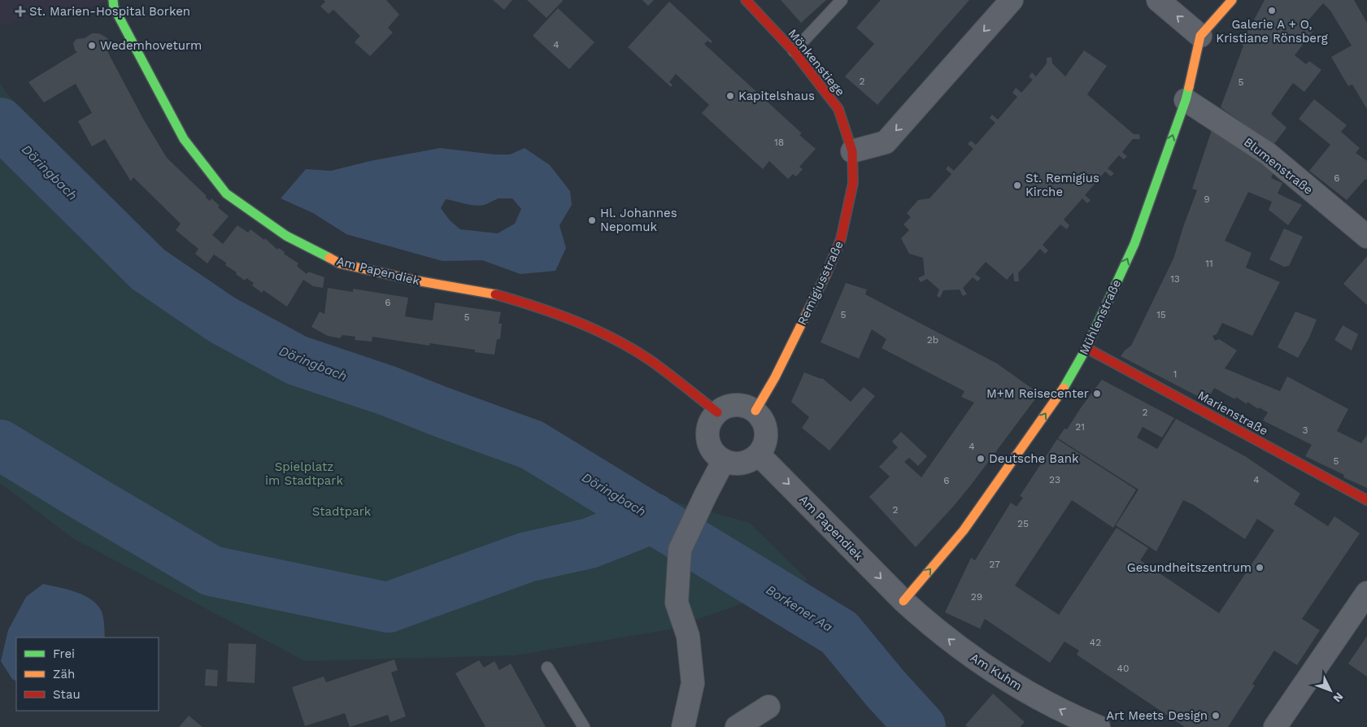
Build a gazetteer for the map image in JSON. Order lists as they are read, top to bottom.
{
  "streets": {
    "street": [
      "Mönkenstiege",
      "Blumenstraße",
      "Am Papendiek",
      "Remigiusstraße",
      "Mühlenstraße",
      "Marienstraße",
      "Am Kuhm"
    ]
  },
  "crossings": [
    ["Mönkenstiege", "Remigiusstraße"],
    ["Blumenstraße", "Mühlenstraße"],
    ["Am Papendiek", "Remigiusstraße"],
    ["Am Papendiek", "Mühlenstraße"],
    ["Am Papendiek", "Am Kuhm"],
    ["Mühlenstraße", "Marienstraße"],
    ["Mühlenstraße", "Am Kuhm"]
  ],
  "one_way": ["Mühlenstraße", "Am Kuhm"],
  "water": ["Döringbach", "Borkener Aa"],
  "parks": ["Spielplatz im Stadtpark", "Stadtpark"],
  "places": {
    "other": [
      "Galerie A + O, Kristiane Rönsberg",
      "Wedemhoveturm",
      "Kapitelshaus",
      "St. Remigius Kirche",
      "Hl. Johannes Nepomuk",
      "M+M Reisecenter",
      "Deutsche Bank",
      "Gesundheitszentrum",
      "Art Meets Design"
    ],
    "health": ["St. Marien-Hospital Borken"]
  },
  "house_numbers": [
    "4",
    "2",
    "5",
    "18",
    "6",
    "9",
    "11",
    "13",
    "6",
    "5",
    "15",
    "5",
    "2b",
    "1",
    "2",
    "21",
    "3",
    "4",
    "5",
    "23",
    "4",
    "6",
    "2",
    "25",
    "27",
    "29",
    "42",
    "40"
  ],
  "legend": ["Frei", "Zäh", "Stau"],
  "north": "bottom right"
}
